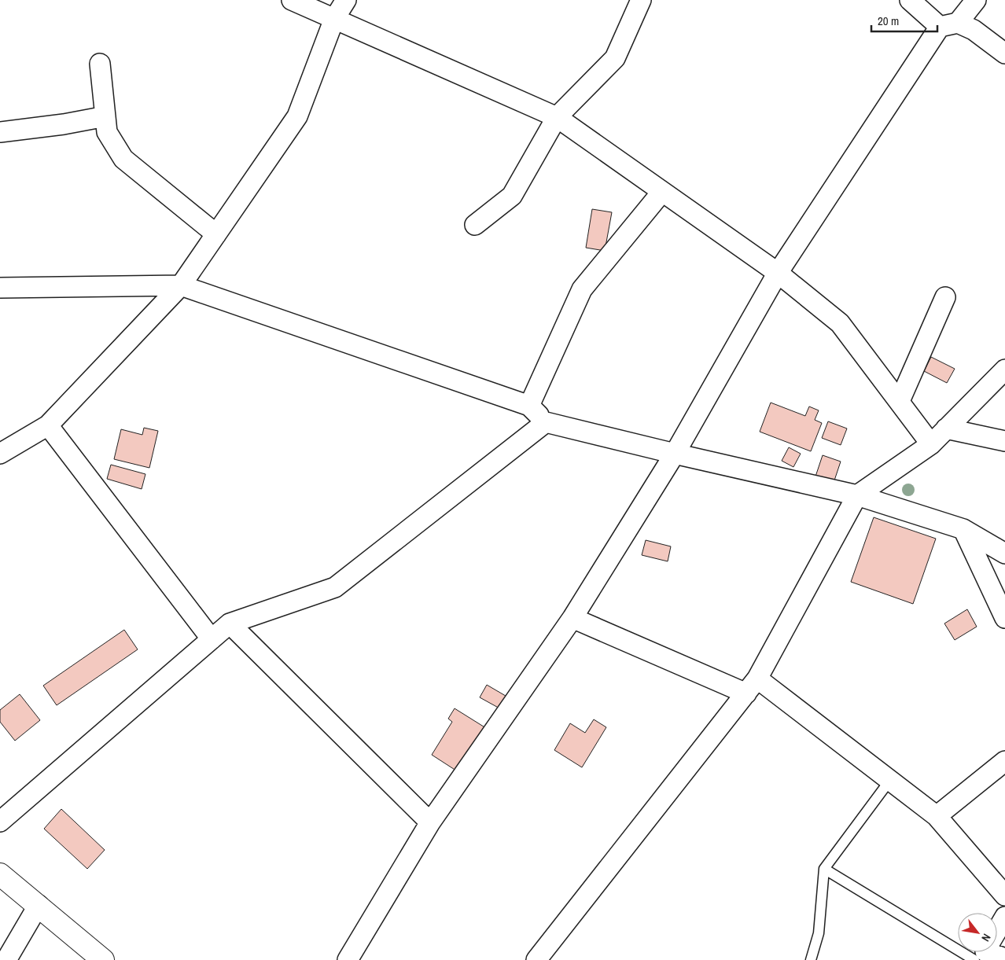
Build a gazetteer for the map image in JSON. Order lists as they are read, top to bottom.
{
  "scale_bar": "20 m",
  "north": "bottom right"
}
